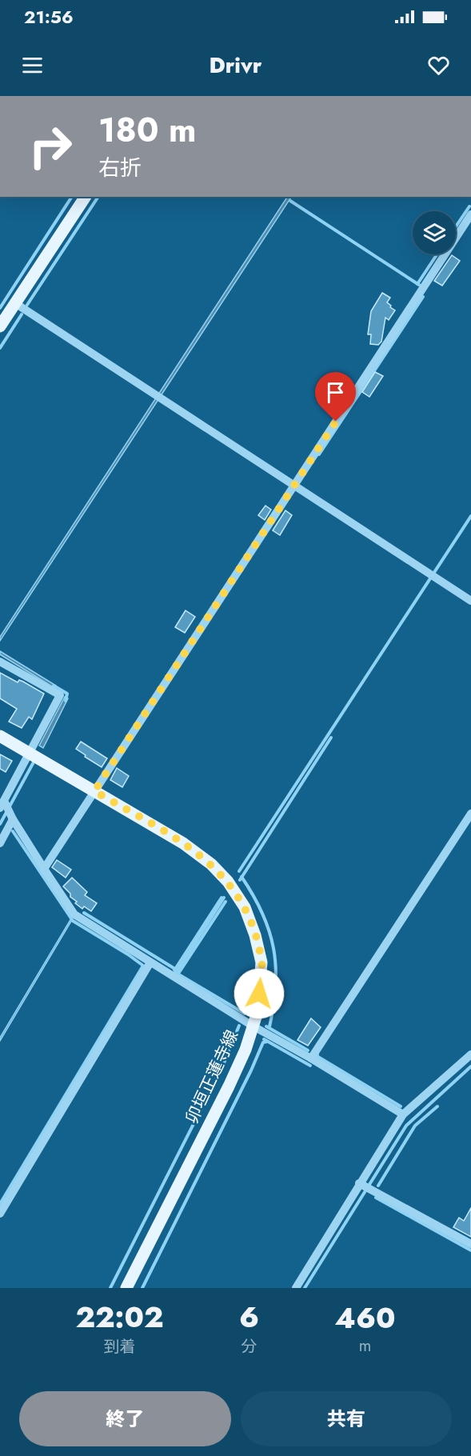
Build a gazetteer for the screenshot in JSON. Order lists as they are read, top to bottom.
{
  "streets": {
    "main road": ["卯垣正蓮寺線"]
  },
  "page": {
    "status": "21:56",
    "header": "Drivr",
    "turn": ["180 m", "右折"],
    "eta": [
      "22:02",
      "到着",
      "6",
      "分",
      "460",
      "m"
    ],
    "buttons": ["終了", "共有"]
  }
}
